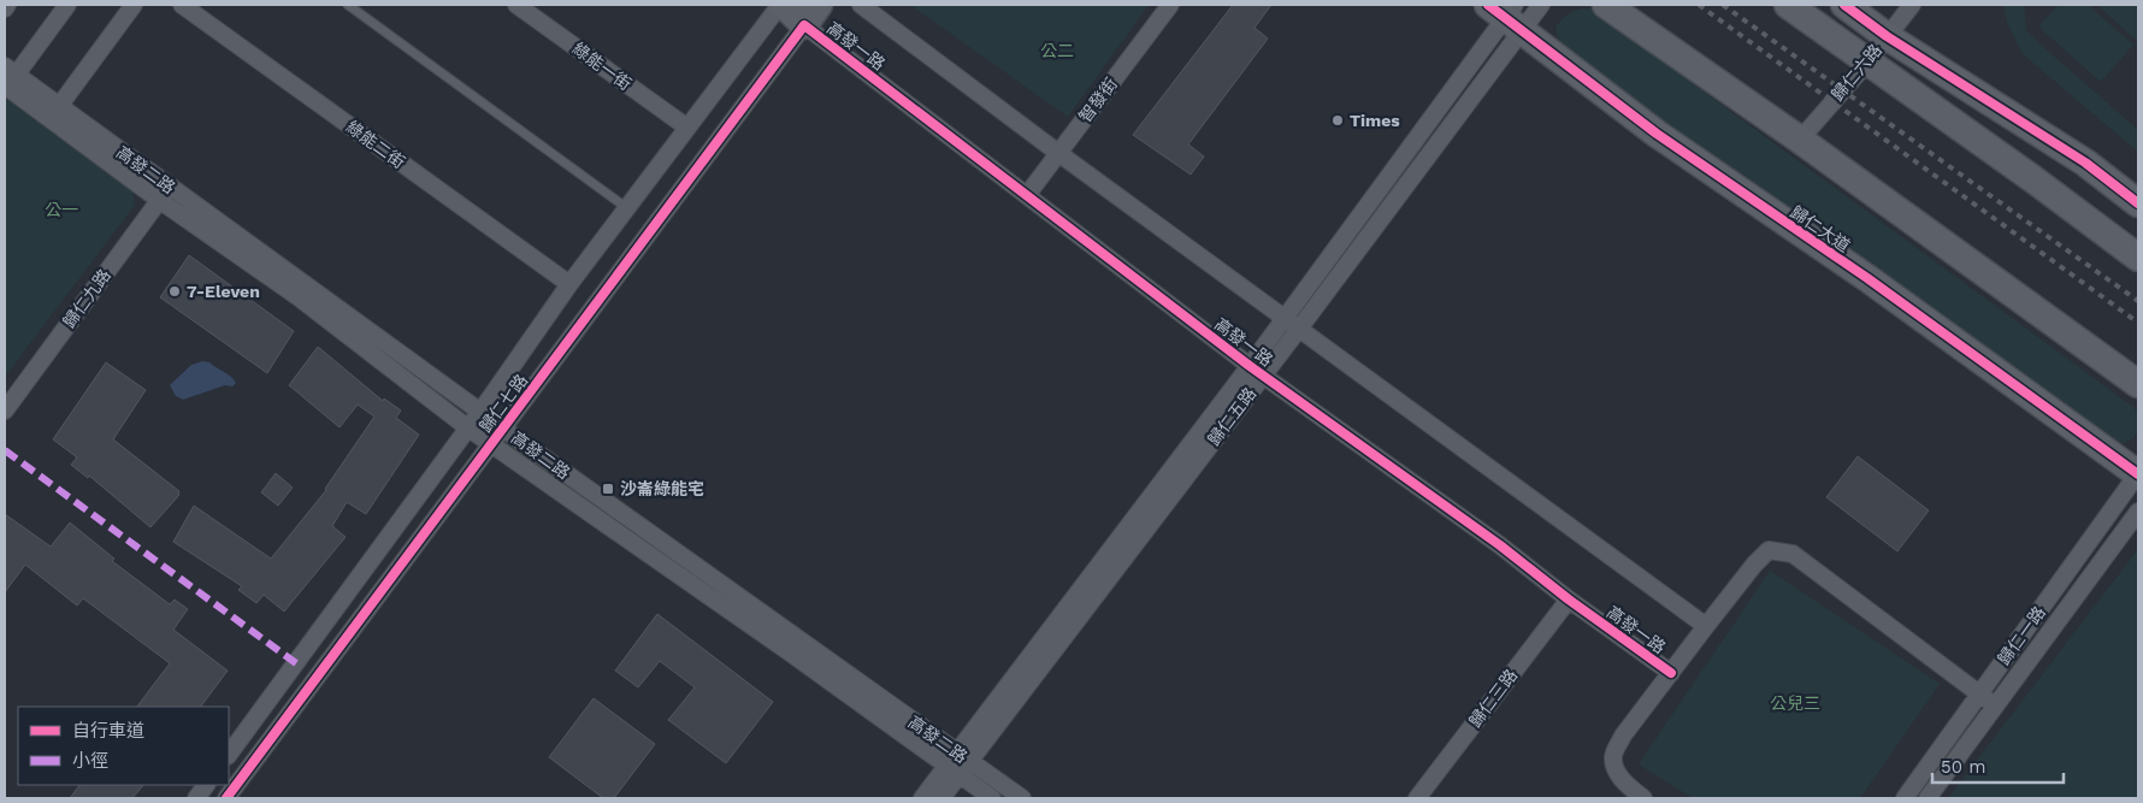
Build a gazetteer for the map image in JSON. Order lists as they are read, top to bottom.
{
  "streets": {
    "main road": ["高發一路", "歸仁大道"],
    "street": [
      "綠能一街",
      "歸仁六路",
      "智發街",
      "綠能二街",
      "高發二路",
      "歸仁九路",
      "歸仁七路",
      "歸仁五路",
      "歸仁一路",
      "歸仁三路"
    ]
  },
  "crossings": [
    ["高發一路", "智發街"],
    ["高發一路", "歸仁七路"],
    ["高發一路", "歸仁五路"],
    ["高發一路", "歸仁一路"],
    ["高發一路", "歸仁三路"],
    ["綠能一街", "歸仁七路"],
    ["綠能二街", "歸仁七路"],
    ["高發二路", "歸仁九路"],
    ["高發二路", "歸仁七路"],
    ["高發二路", "歸仁五路"],
    ["歸仁大道", "歸仁五路"],
    ["歸仁大道", "歸仁一路"]
  ],
  "parks": ["公二", "公一", "公兒三"],
  "places": {
    "other": ["Times", "7-Eleven"],
    "transit": ["沙崙綠能宅"]
  },
  "legend": ["自行車道", "小徑"],
  "scale_bar": "50 m"
}
